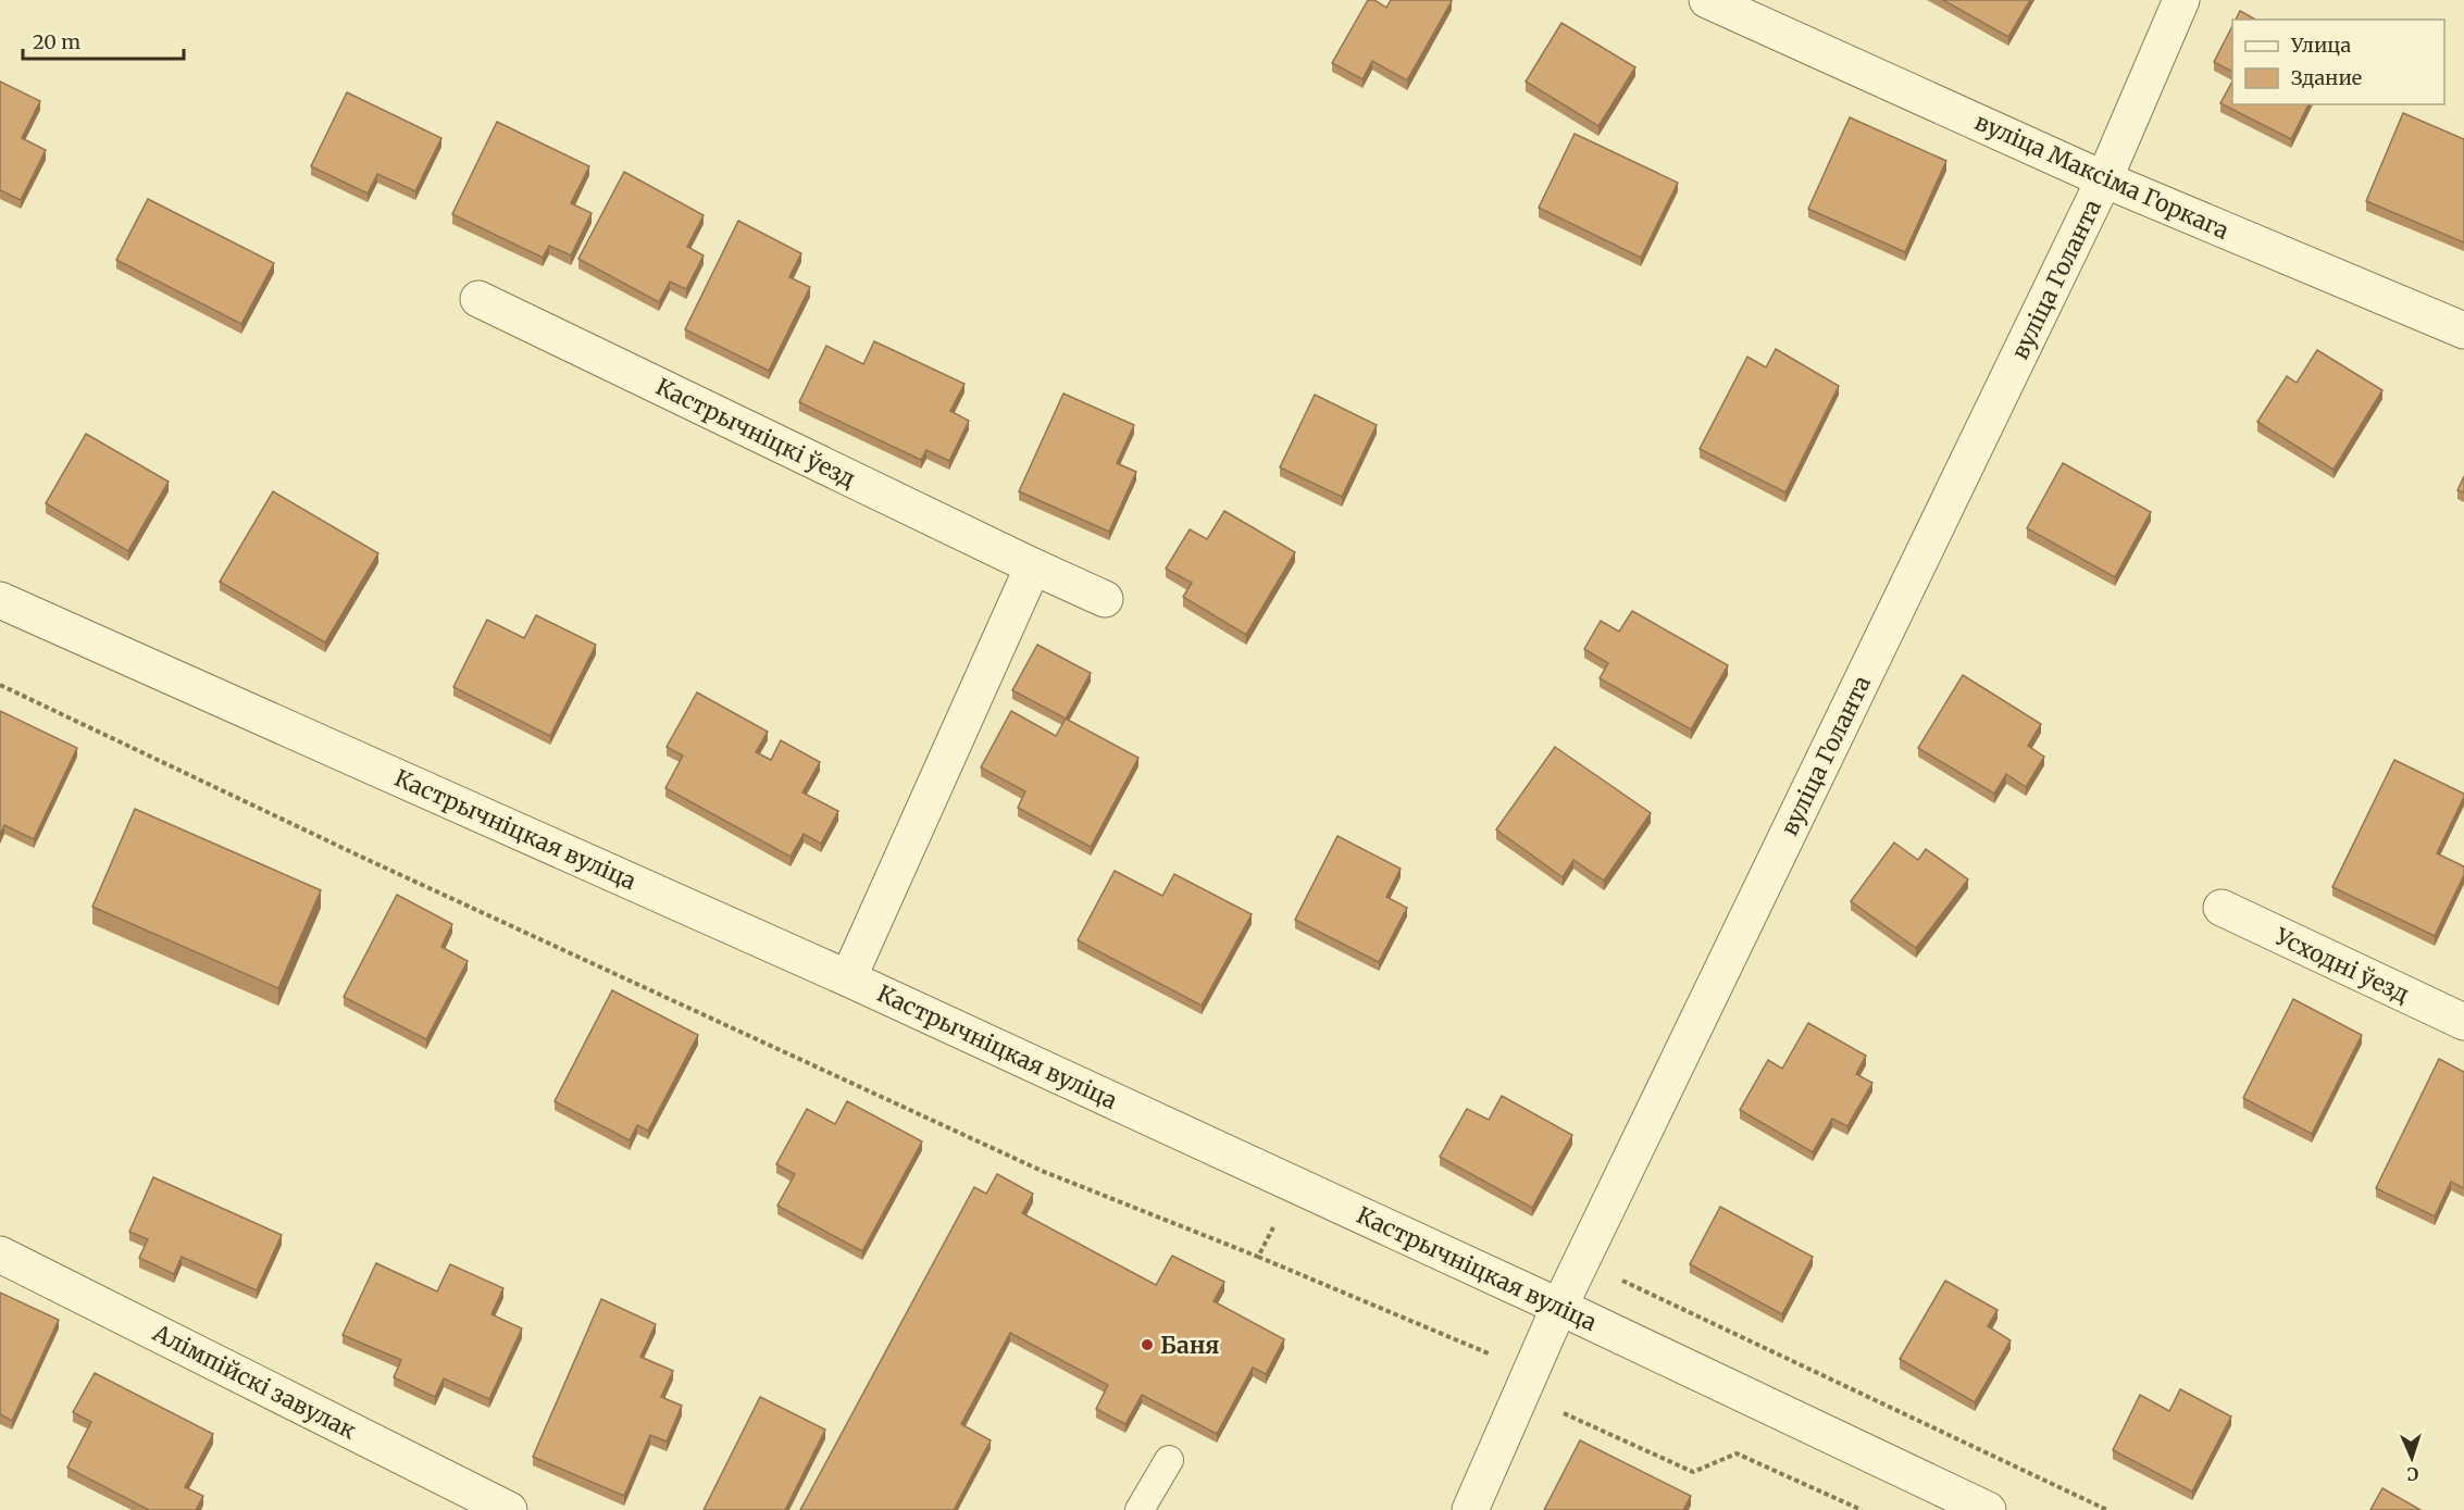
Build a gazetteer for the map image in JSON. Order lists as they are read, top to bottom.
{
  "streets": {
    "street": [
      "вуліца Максіма Горкага",
      "вуліца Голанта",
      "Кастрычніцкі ўезд",
      "Кастрычніцкая вуліца",
      "Усходні ўезд",
      "Алімпійскі завулак"
    ]
  },
  "crossings": [
    ["вуліца Максіма Горкага", "вуліца Голанта"],
    ["вуліца Голанта", "Кастрычніцкая вуліца"]
  ],
  "places": ["Баня"],
  "legend": ["Улица", "Здание"],
  "scale_bar": "20 m",
  "north": "bottom"
}
